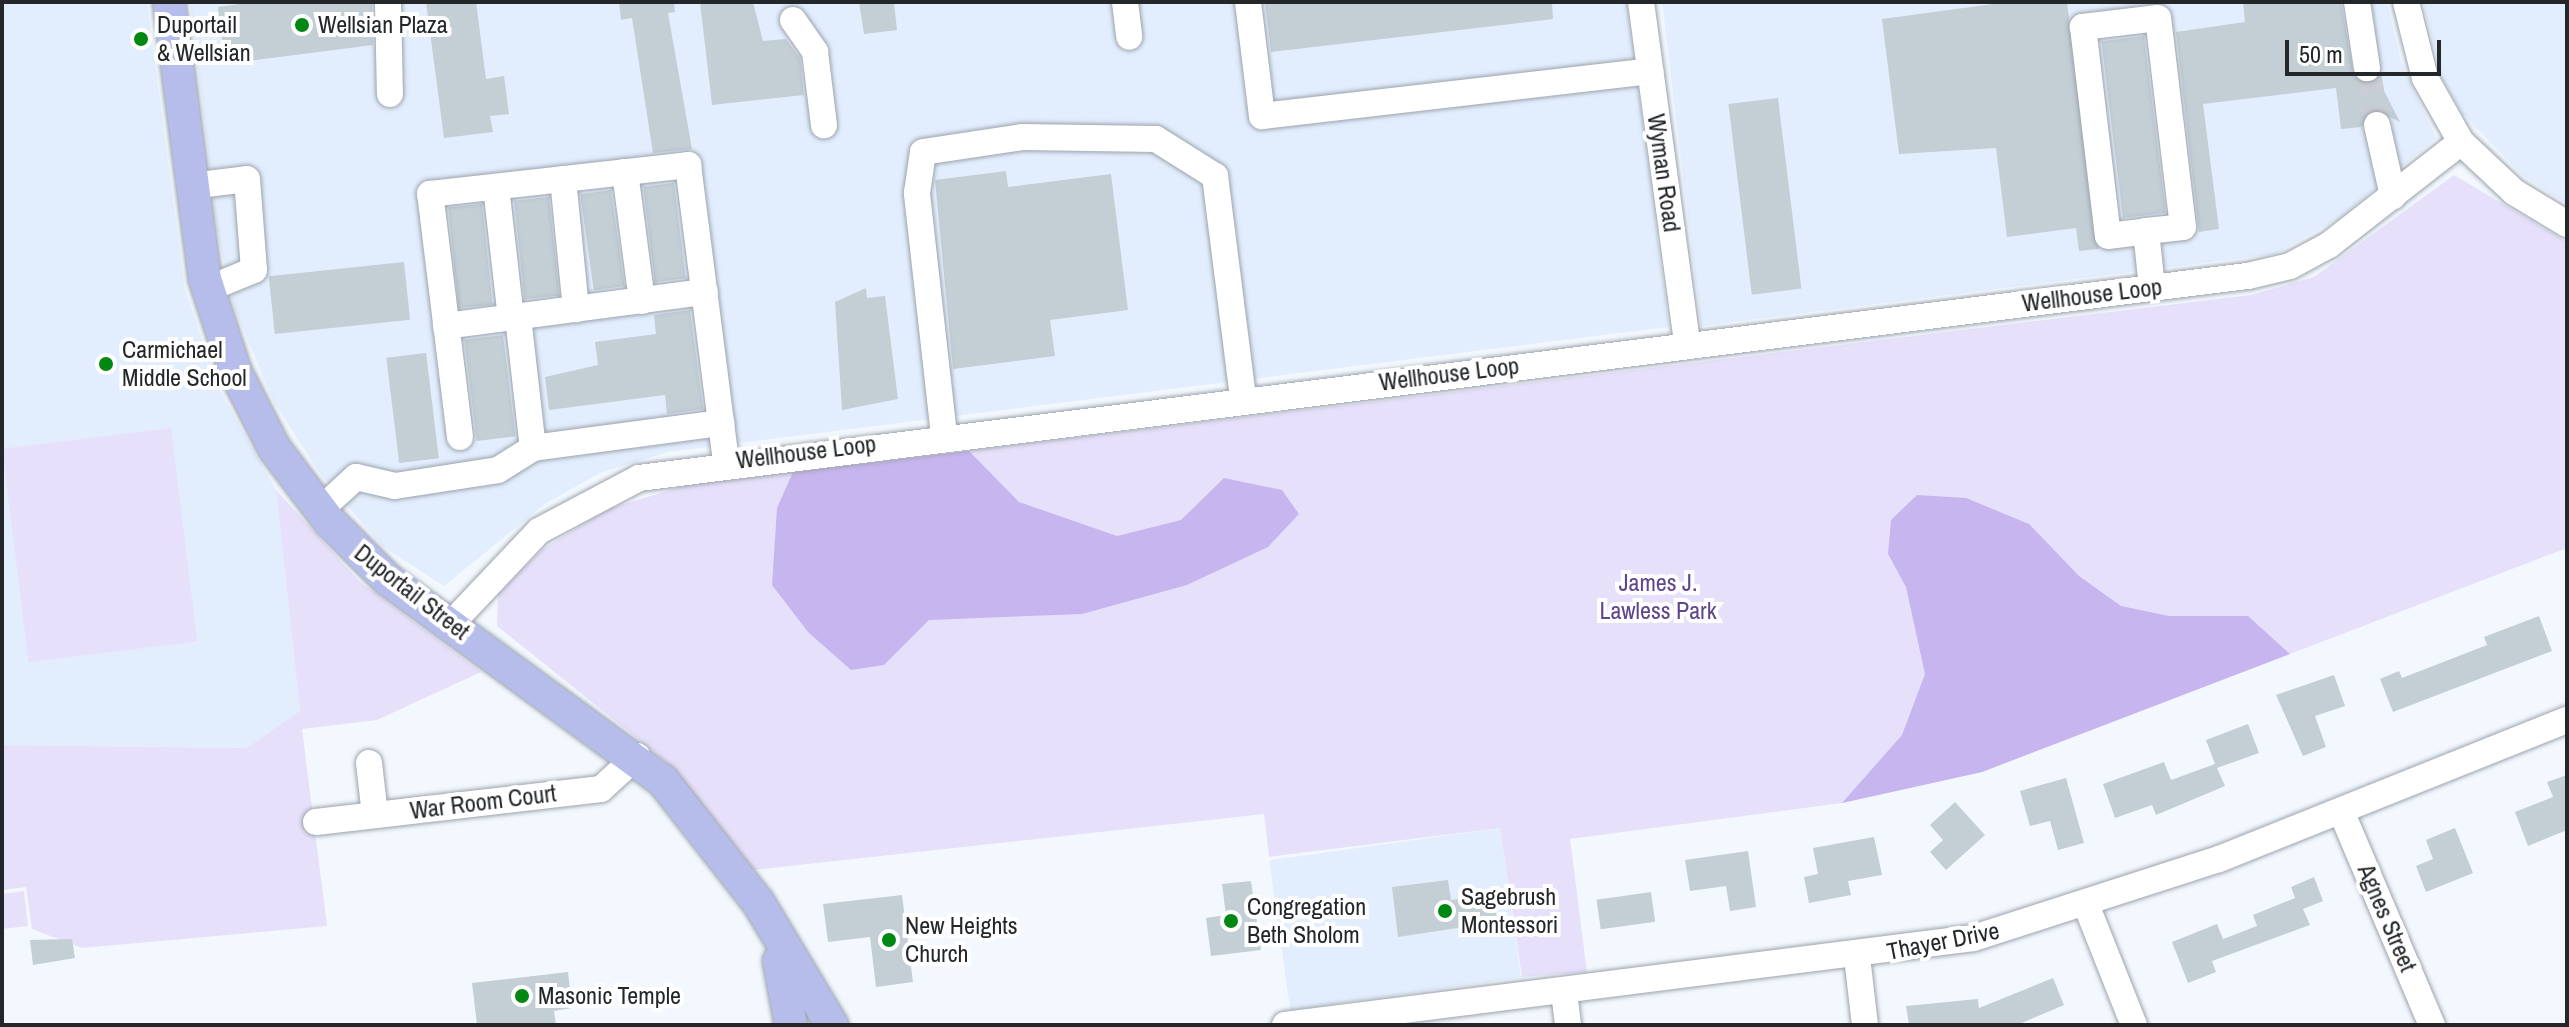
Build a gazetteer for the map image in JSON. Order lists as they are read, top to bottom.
{
  "streets": {
    "main road": ["Duportail Street"],
    "street": [
      "Wyman Road",
      "Wellhouse Loop",
      "War Room Court",
      "Agnes Street",
      "Thayer Drive"
    ]
  },
  "crossings": [
    ["Wyman Road", "Wellhouse Loop"],
    ["Wellhouse Loop", "Duportail Street"],
    ["Duportail Street", "War Room Court"],
    ["Agnes Street", "Thayer Drive"]
  ],
  "parks": ["James J. Lawless Park"],
  "places": [
    "Wellsian Plaza",
    "Duportail & Wellsian",
    "Carmichael Middle School",
    "Sagebrush Montessori",
    "Congregation Beth Sholom",
    "New Heights Church",
    "Masonic Temple"
  ],
  "scale_bar": "50 m"
}
